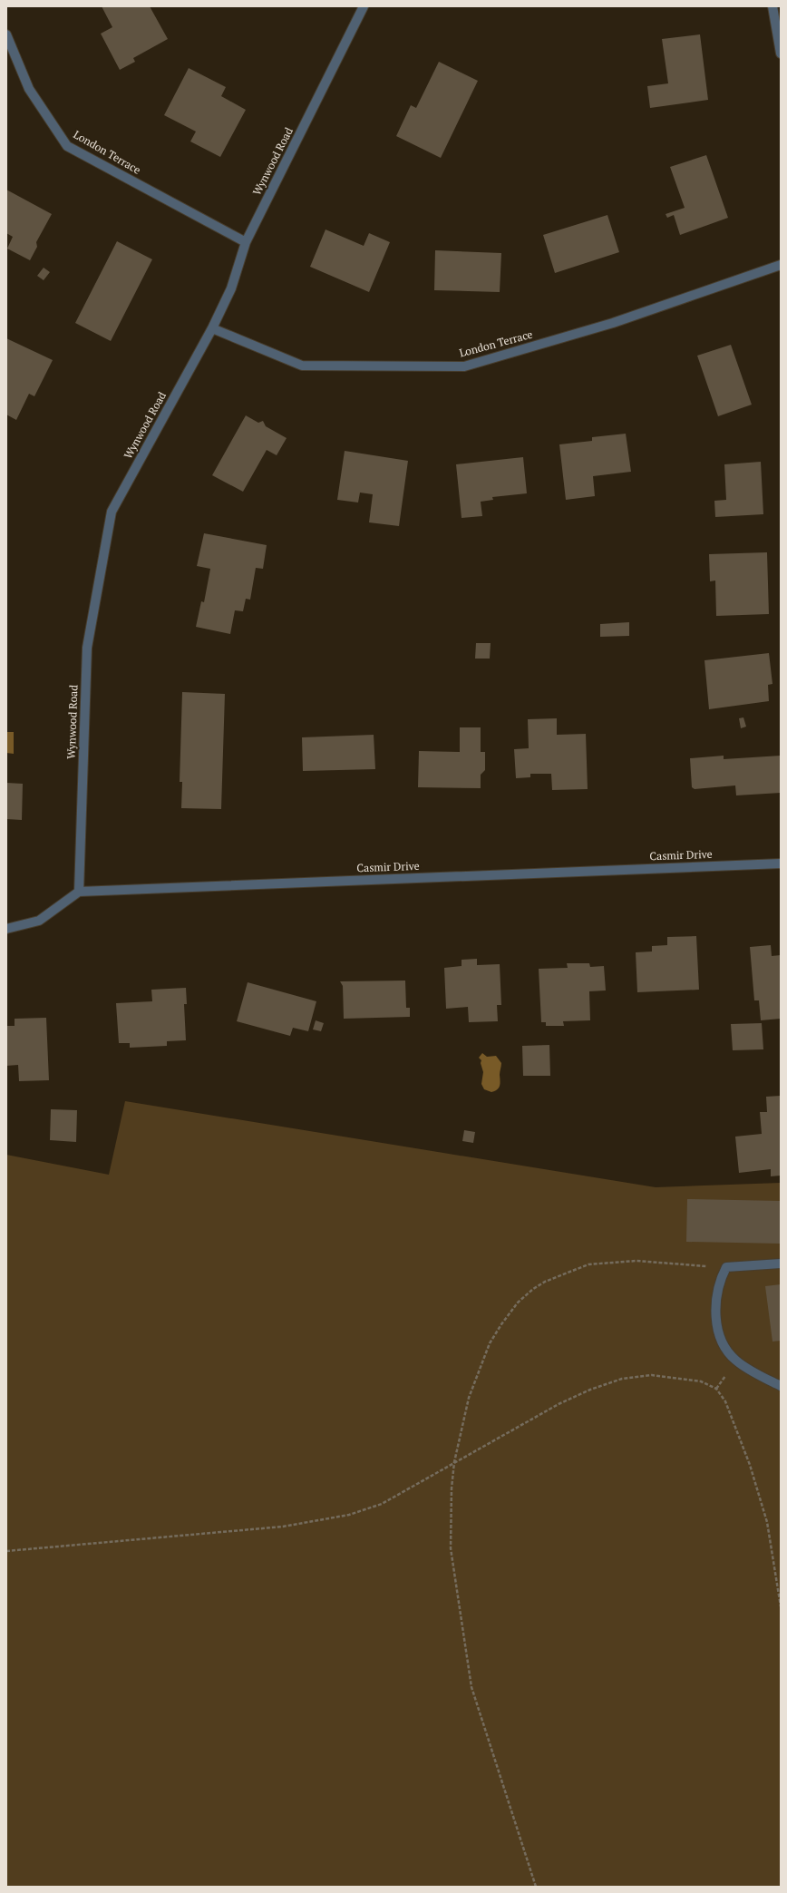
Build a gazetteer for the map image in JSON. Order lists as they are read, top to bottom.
{
  "streets": {
    "street": ["London Terrace", "Wynwood Road", "Casmir Drive"]
  },
  "crossings": [
    ["London Terrace", "Wynwood Road"],
    ["Wynwood Road", "Casmir Drive"]
  ]
}
